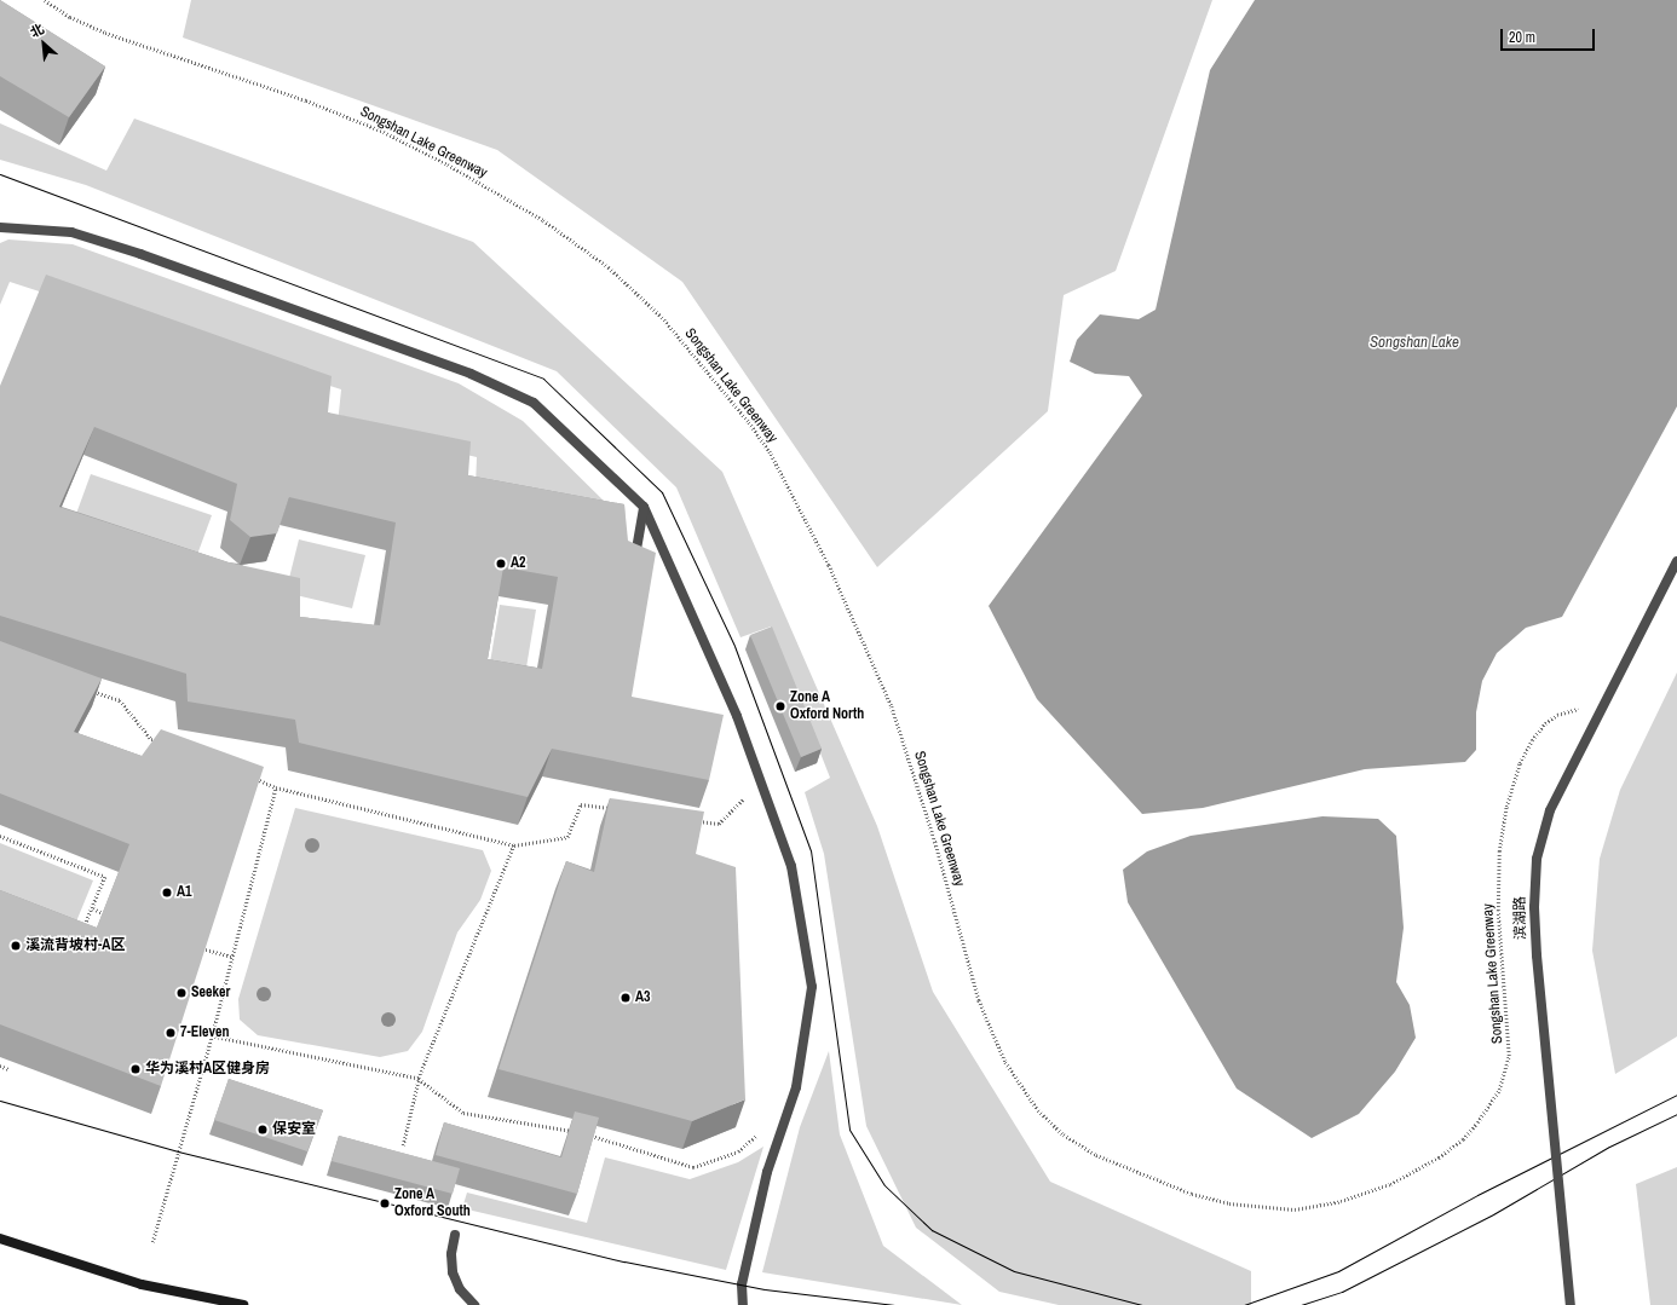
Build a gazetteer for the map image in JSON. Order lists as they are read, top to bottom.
{
  "streets": {
    "street": ["滨湖路"],
    "path": ["Songshan Lake Greenway"]
  },
  "crossings": [
    ["Songshan Lake Greenway", "滨湖路"]
  ],
  "water": ["Songshan Lake"],
  "places": [
    "A2",
    "Zone A Oxford North",
    "A1",
    "溪流背坡村-A区",
    "Seeker",
    "A3",
    "7-Eleven",
    "华为溪村A区健身房",
    "保安室",
    "Zone A Oxford South"
  ],
  "scale_bar": "20 m",
  "north": "top left"
}
